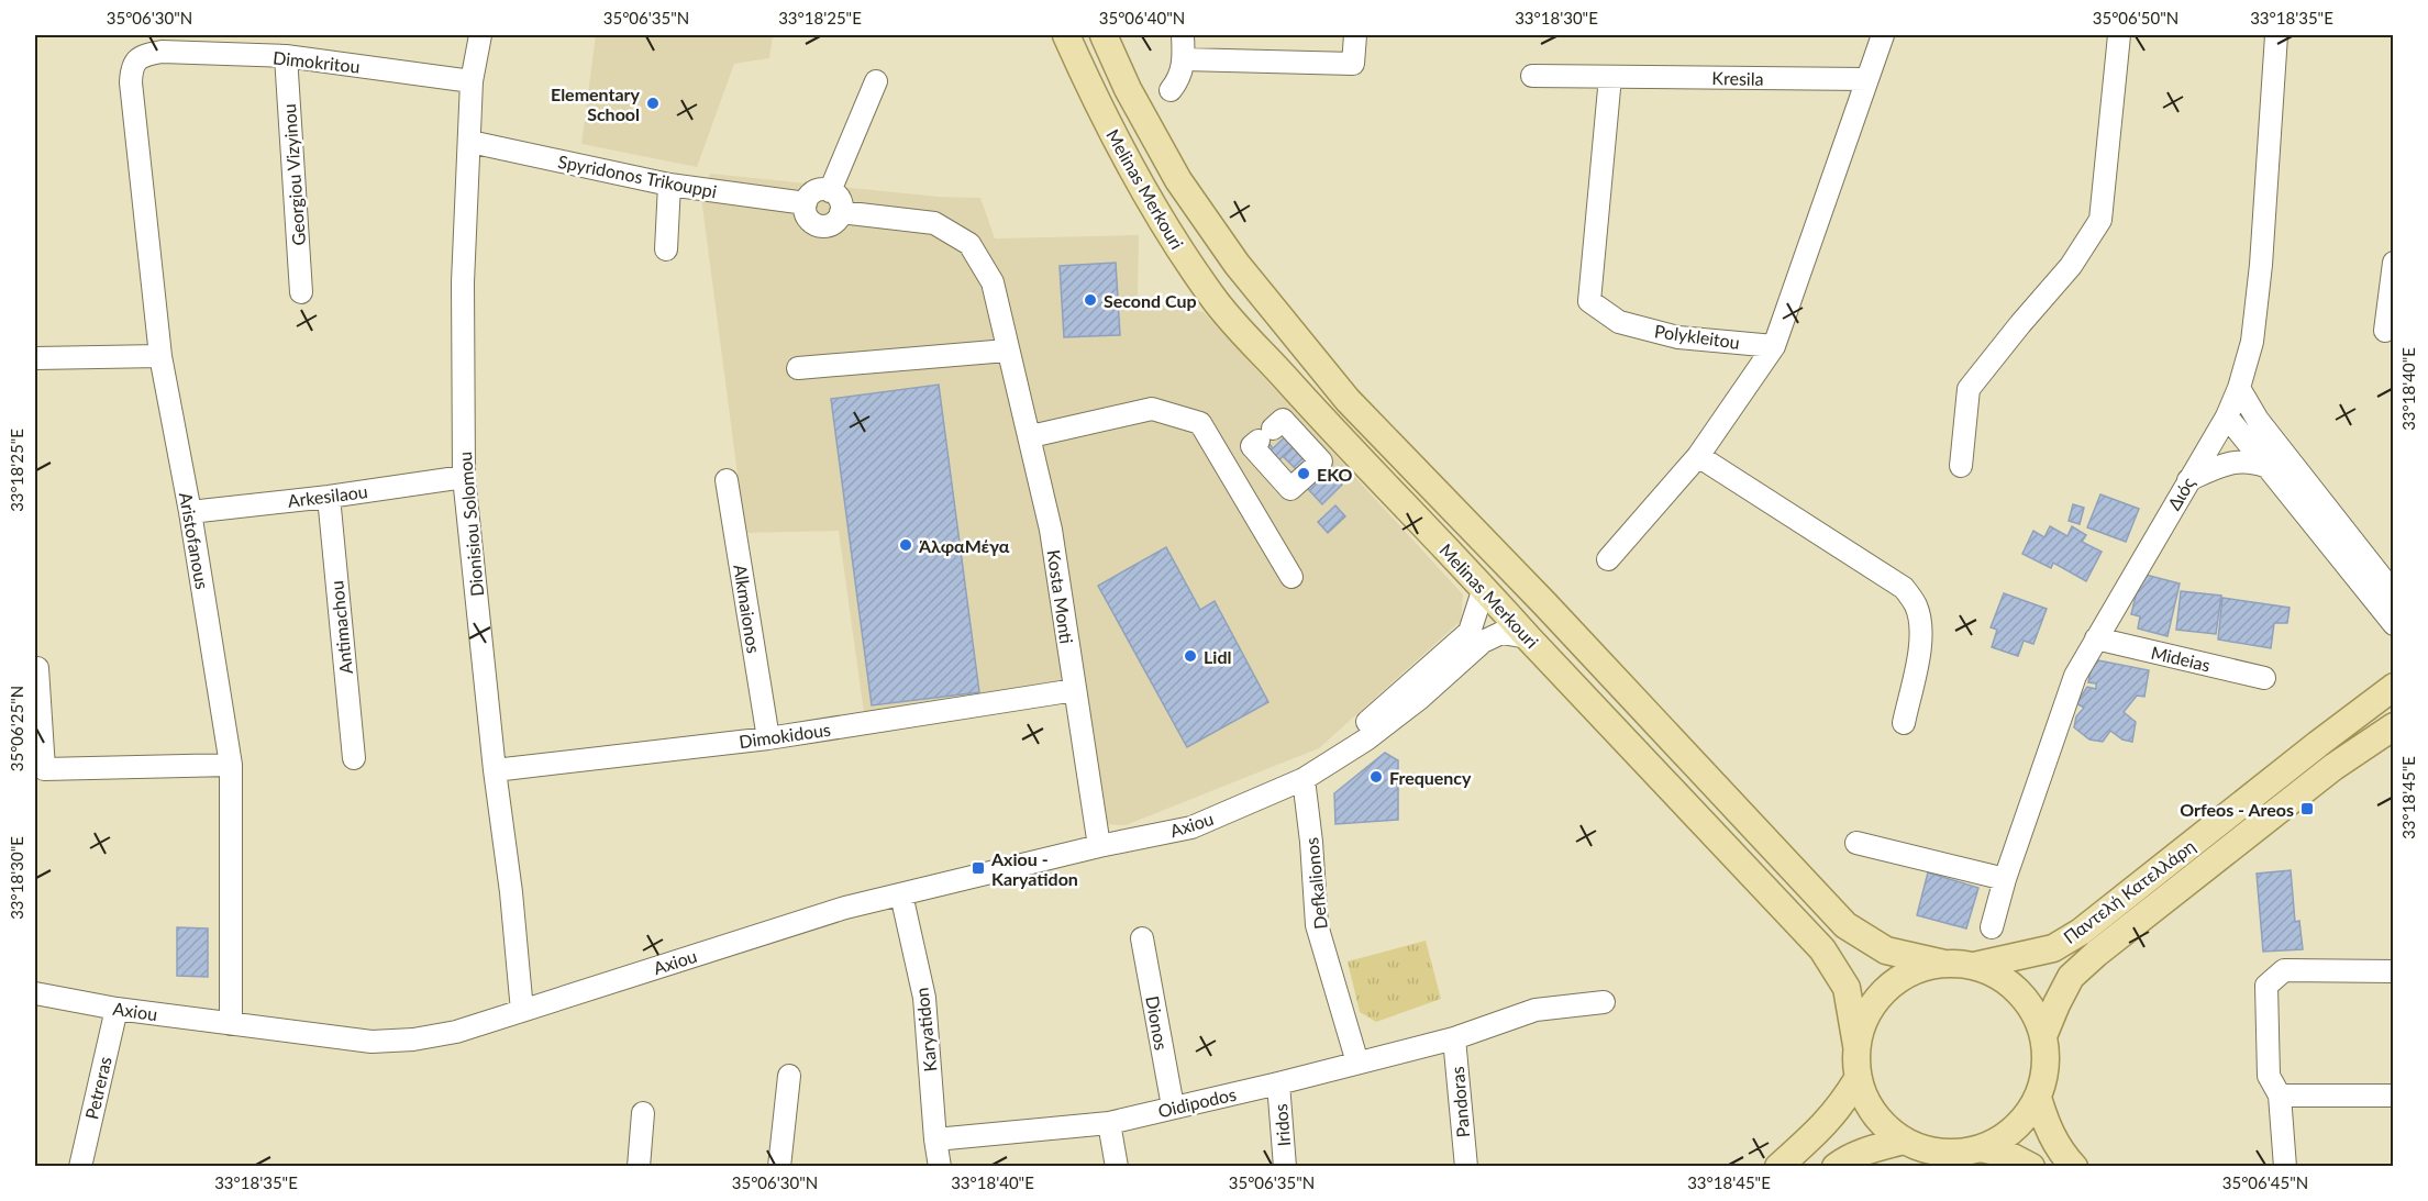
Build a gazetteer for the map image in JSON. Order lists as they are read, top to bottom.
{
  "streets": {
    "main road": ["Melinas Merkouri", "Παντελή Κατελλάρη"],
    "street": [
      "Dimokritou",
      "Kresila",
      "Georgiou Vizyinou",
      "Spyridonos Trikouppi",
      "Polykleitou",
      "Διός",
      "Arkesilaou",
      "Dionisiou Solomou",
      "Aristofanous",
      "Kosta Monti",
      "Alkmaionos",
      "Antimachou",
      "Mideias",
      "Dimokidous",
      "Axiou",
      "Defkalionos",
      "Dionos",
      "Karyatidon",
      "Petreras",
      "Oidipodos",
      "Pandoras",
      "Iridos"
    ]
  },
  "crossings": [
    ["Dimokritou", "Georgiou Vizyinou"],
    ["Dimokritou", "Dionisiou Solomou"],
    ["Dimokritou", "Aristofanous"],
    ["Kresila", "Polykleitou"],
    ["Spyridonos Trikouppi", "Dionisiou Solomou"],
    ["Spyridonos Trikouppi", "Kosta Monti"],
    ["Melinas Merkouri", "Axiou"],
    ["Melinas Merkouri", "Παντελή Κατελλάρη"],
    ["Διός", "Mideias"],
    ["Arkesilaou", "Dionisiou Solomou"],
    ["Arkesilaou", "Aristofanous"],
    ["Arkesilaou", "Antimachou"],
    ["Dionisiou Solomou", "Dimokidous"],
    ["Dionisiou Solomou", "Axiou"],
    ["Aristofanous", "Axiou"],
    ["Kosta Monti", "Dimokidous"],
    ["Kosta Monti", "Axiou"],
    ["Alkmaionos", "Dimokidous"],
    ["Axiou", "Defkalionos"],
    ["Axiou", "Karyatidon"],
    ["Axiou", "Petreras"],
    ["Defkalionos", "Oidipodos"],
    ["Dionos", "Oidipodos"],
    ["Karyatidon", "Oidipodos"],
    ["Oidipodos", "Pandoras"],
    ["Oidipodos", "Iridos"]
  ],
  "places": {
    "other": [
      "Elementary School",
      "Second Cup",
      "EKO",
      "ΆλφαΜέγα",
      "Lidl",
      "Frequency"
    ],
    "transit": ["Orfeos - Areos", "Axiou - Karyatidon"]
  },
  "coordinates": [
    "35°06'30\"N",
    "35°06'35\"N",
    "33°18'25\"E",
    "35°06'40\"N",
    "33°18'30\"E",
    "35°06'50\"N",
    "33°18'35\"E",
    "33°18'40\"E",
    "35°06'25\"N",
    "33°18'45\"E",
    "35°06'45\"N"
  ]
}
